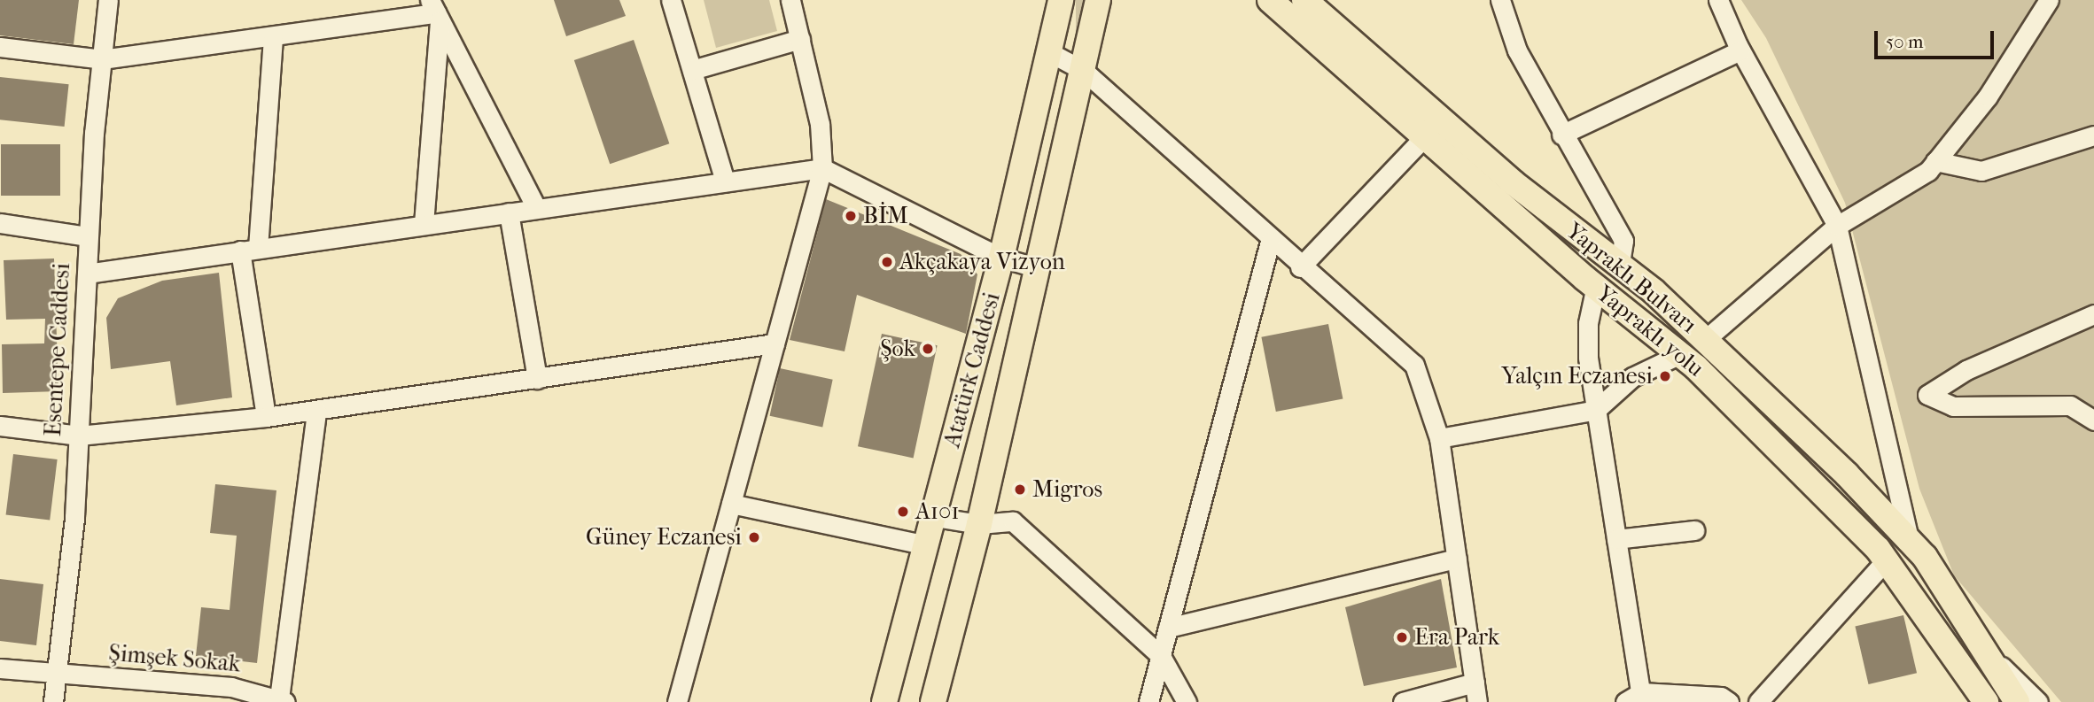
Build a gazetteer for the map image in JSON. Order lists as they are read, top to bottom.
{
  "streets": {
    "main road": ["Yapraklı Bulvarı", "Yapraklı yolu", "Atatürk Caddesi"],
    "street": ["Esentepe Caddesi", "Şimşek Sokak"]
  },
  "crossings": [
    ["Esentepe Caddesi", "Şimşek Sokak"]
  ],
  "places": [
    "BİM",
    "Akçakaya Vizyon",
    "Şok",
    "Yalçın Eczanesi",
    "Migros",
    "A101",
    "Güney Eczanesi",
    "Era Park"
  ],
  "scale_bar": "50 m"
}
